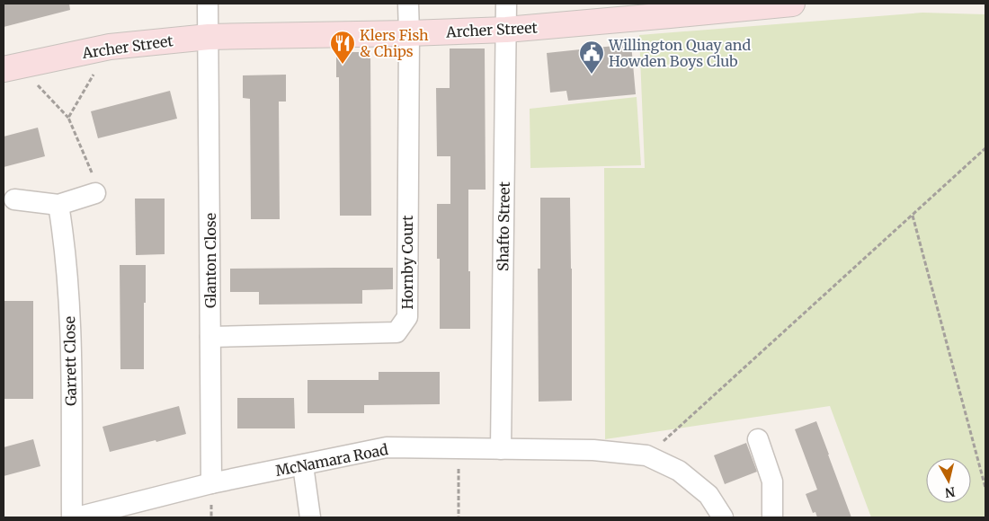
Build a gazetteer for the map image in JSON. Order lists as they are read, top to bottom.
{
  "streets": {
    "main road": ["Archer Street"],
    "street": [
      "Shafto Street",
      "Glanton Close",
      "Hornby Court",
      "Garrett Close",
      "McNamara Road"
    ]
  },
  "crossings": [
    ["Archer Street", "Shafto Street"],
    ["Archer Street", "Glanton Close"],
    ["Archer Street", "Hornby Court"],
    ["Shafto Street", "McNamara Road"],
    ["Glanton Close", "Hornby Court"],
    ["Glanton Close", "McNamara Road"]
  ],
  "places": {
    "restaurant": ["Klers Fish & Chips"],
    "public building": ["Willington Quay and Howden Boys Club"]
  },
  "north": "bottom"
}
